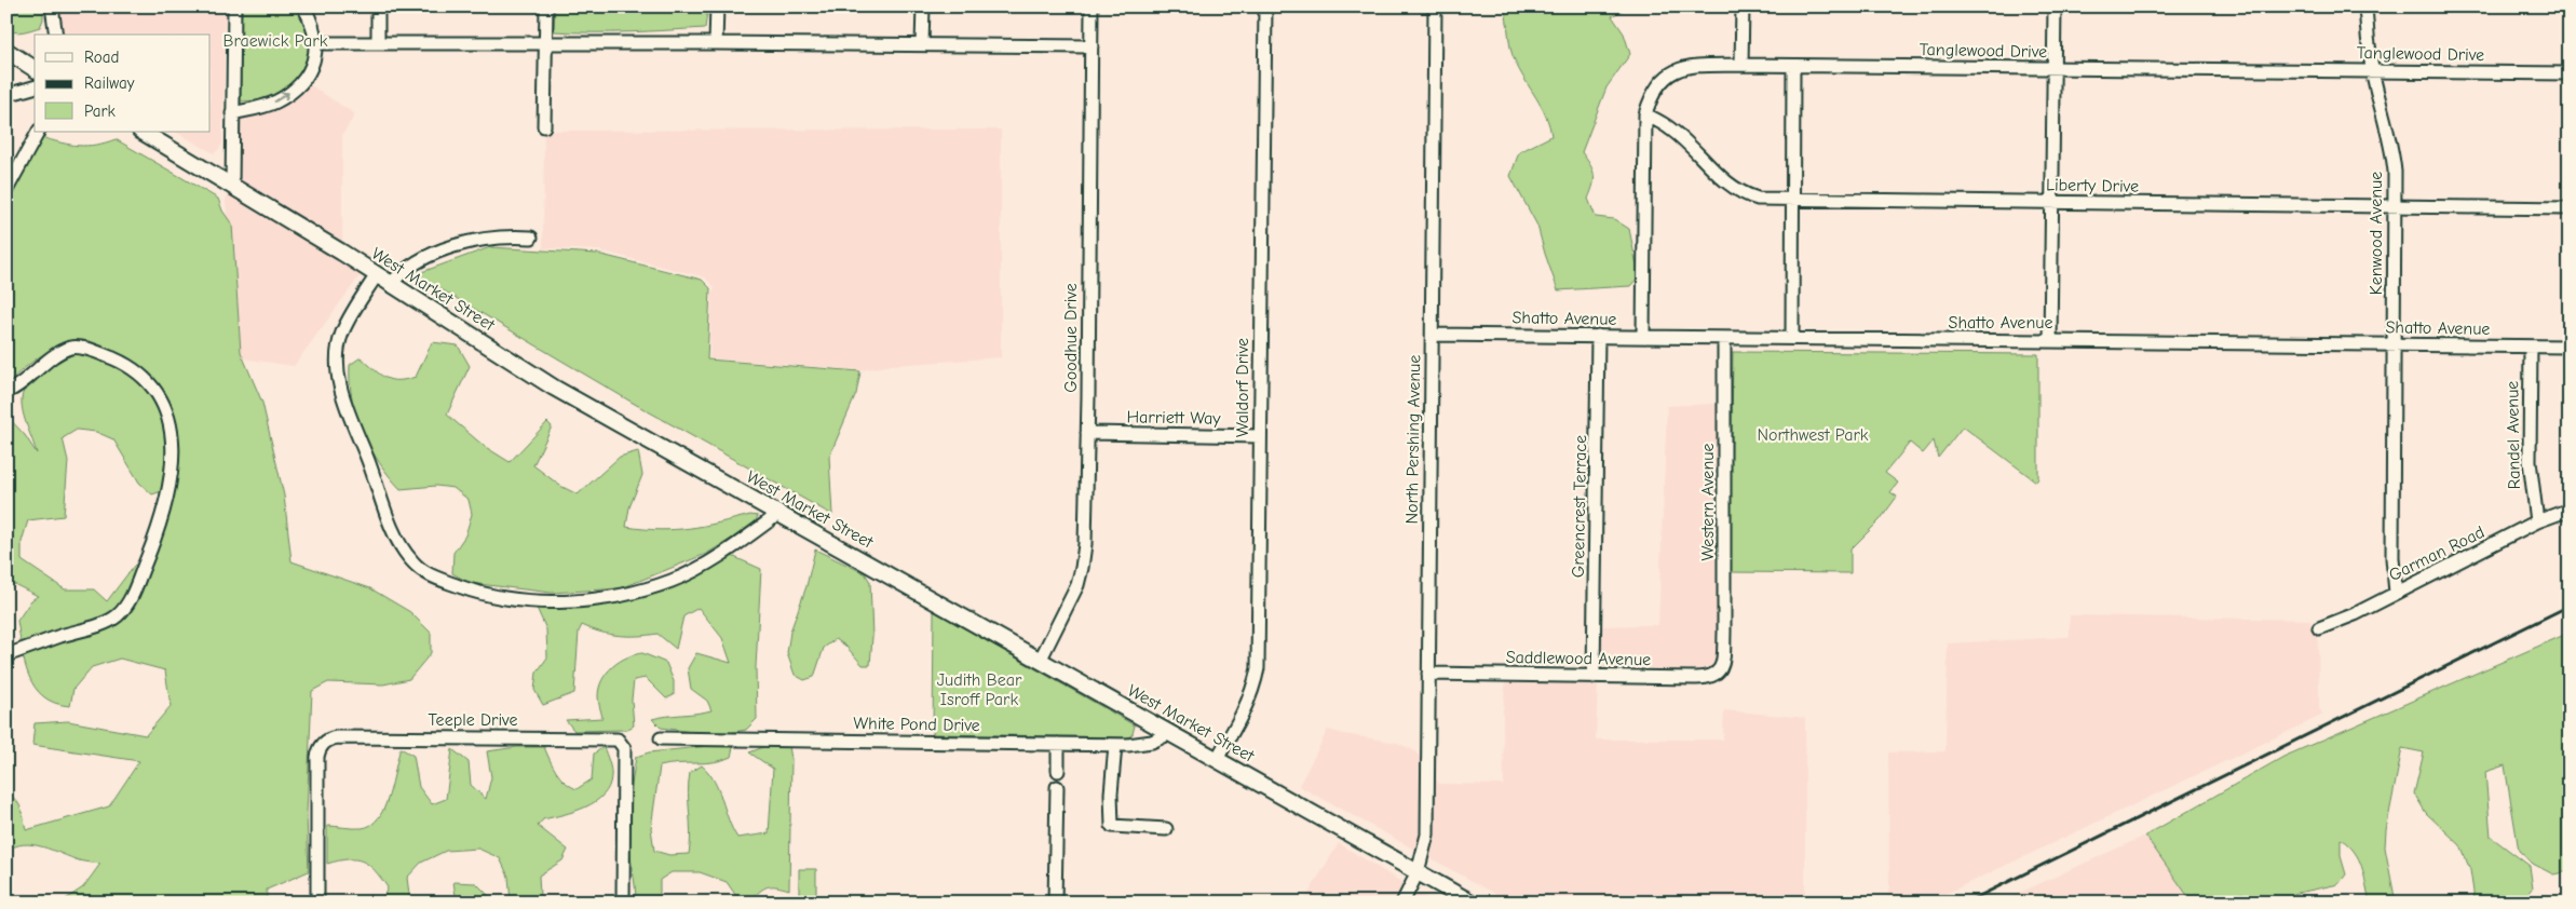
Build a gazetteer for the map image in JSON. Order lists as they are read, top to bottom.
{
  "streets": {
    "main road": ["West Market Street"],
    "street": [
      "Tanglewood Drive",
      "Liberty Drive",
      "Kenwood Avenue",
      "Shatto Avenue",
      "Goodhue Drive",
      "Waldorf Drive",
      "Harriett Way",
      "Randel Avenue",
      "North Pershing Avenue",
      "Western Avenue",
      "Greencrest Terrace",
      "Garman Road",
      "Saddlewood Avenue",
      "Teeple Drive",
      "White Pond Drive"
    ]
  },
  "crossings": [
    ["Tanglewood Drive", "Liberty Drive"],
    ["Tanglewood Drive", "Kenwood Avenue"],
    ["Tanglewood Drive", "Shatto Avenue"],
    ["Liberty Drive", "Kenwood Avenue"],
    ["Kenwood Avenue", "Shatto Avenue"],
    ["Kenwood Avenue", "Garman Road"],
    ["West Market Street", "Goodhue Drive"],
    ["West Market Street", "Waldorf Drive"],
    ["West Market Street", "North Pershing Avenue"],
    ["West Market Street", "White Pond Drive"],
    ["Shatto Avenue", "Randel Avenue"],
    ["Shatto Avenue", "North Pershing Avenue"],
    ["Shatto Avenue", "Western Avenue"],
    ["Shatto Avenue", "Greencrest Terrace"],
    ["Goodhue Drive", "Harriett Way"],
    ["Waldorf Drive", "Harriett Way"],
    ["Randel Avenue", "Garman Road"],
    ["North Pershing Avenue", "Saddlewood Avenue"],
    ["Western Avenue", "Saddlewood Avenue"],
    ["Greencrest Terrace", "Saddlewood Avenue"]
  ],
  "parks": ["Braewick Park", "Northwest Park", "Judith Bear Isroff Park"],
  "legend": ["Road", "Railway", "Park"]
}
